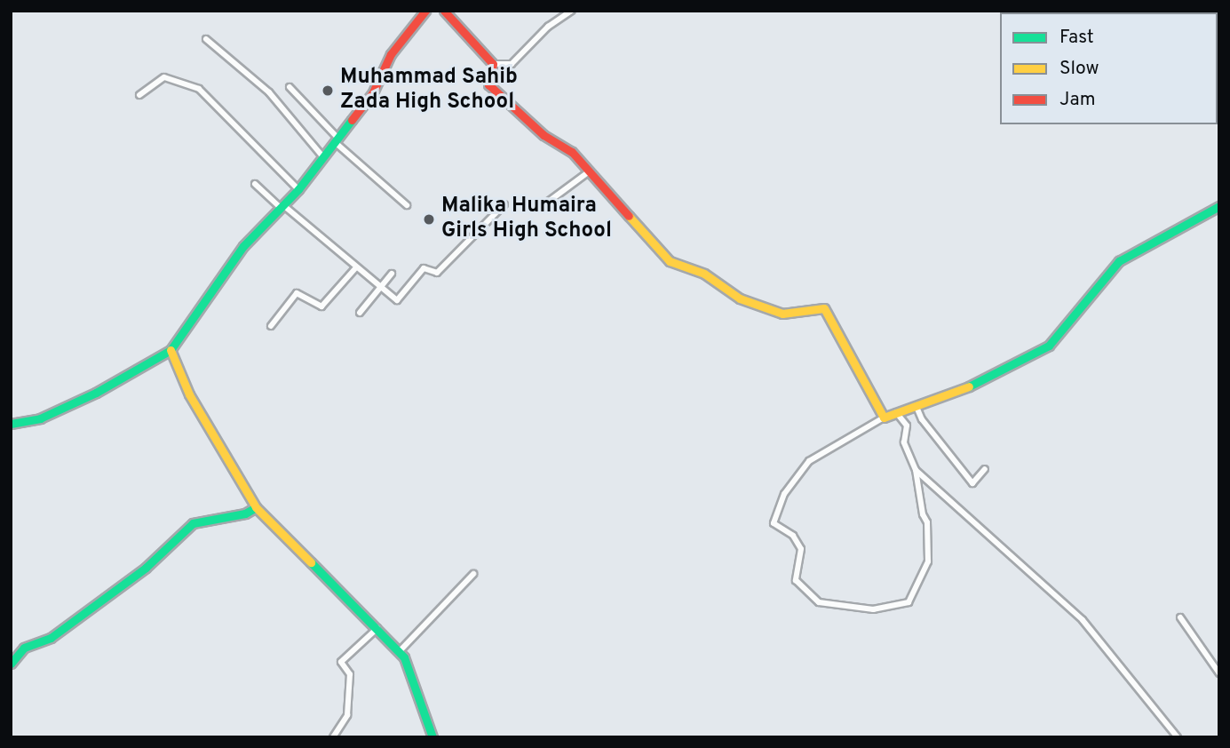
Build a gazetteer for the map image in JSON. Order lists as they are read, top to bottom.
{
  "places": ["Muhammad Sahib Zada High School", "Malika Humaira Girls High School"],
  "legend": ["Fast", "Slow", "Jam"]
}
